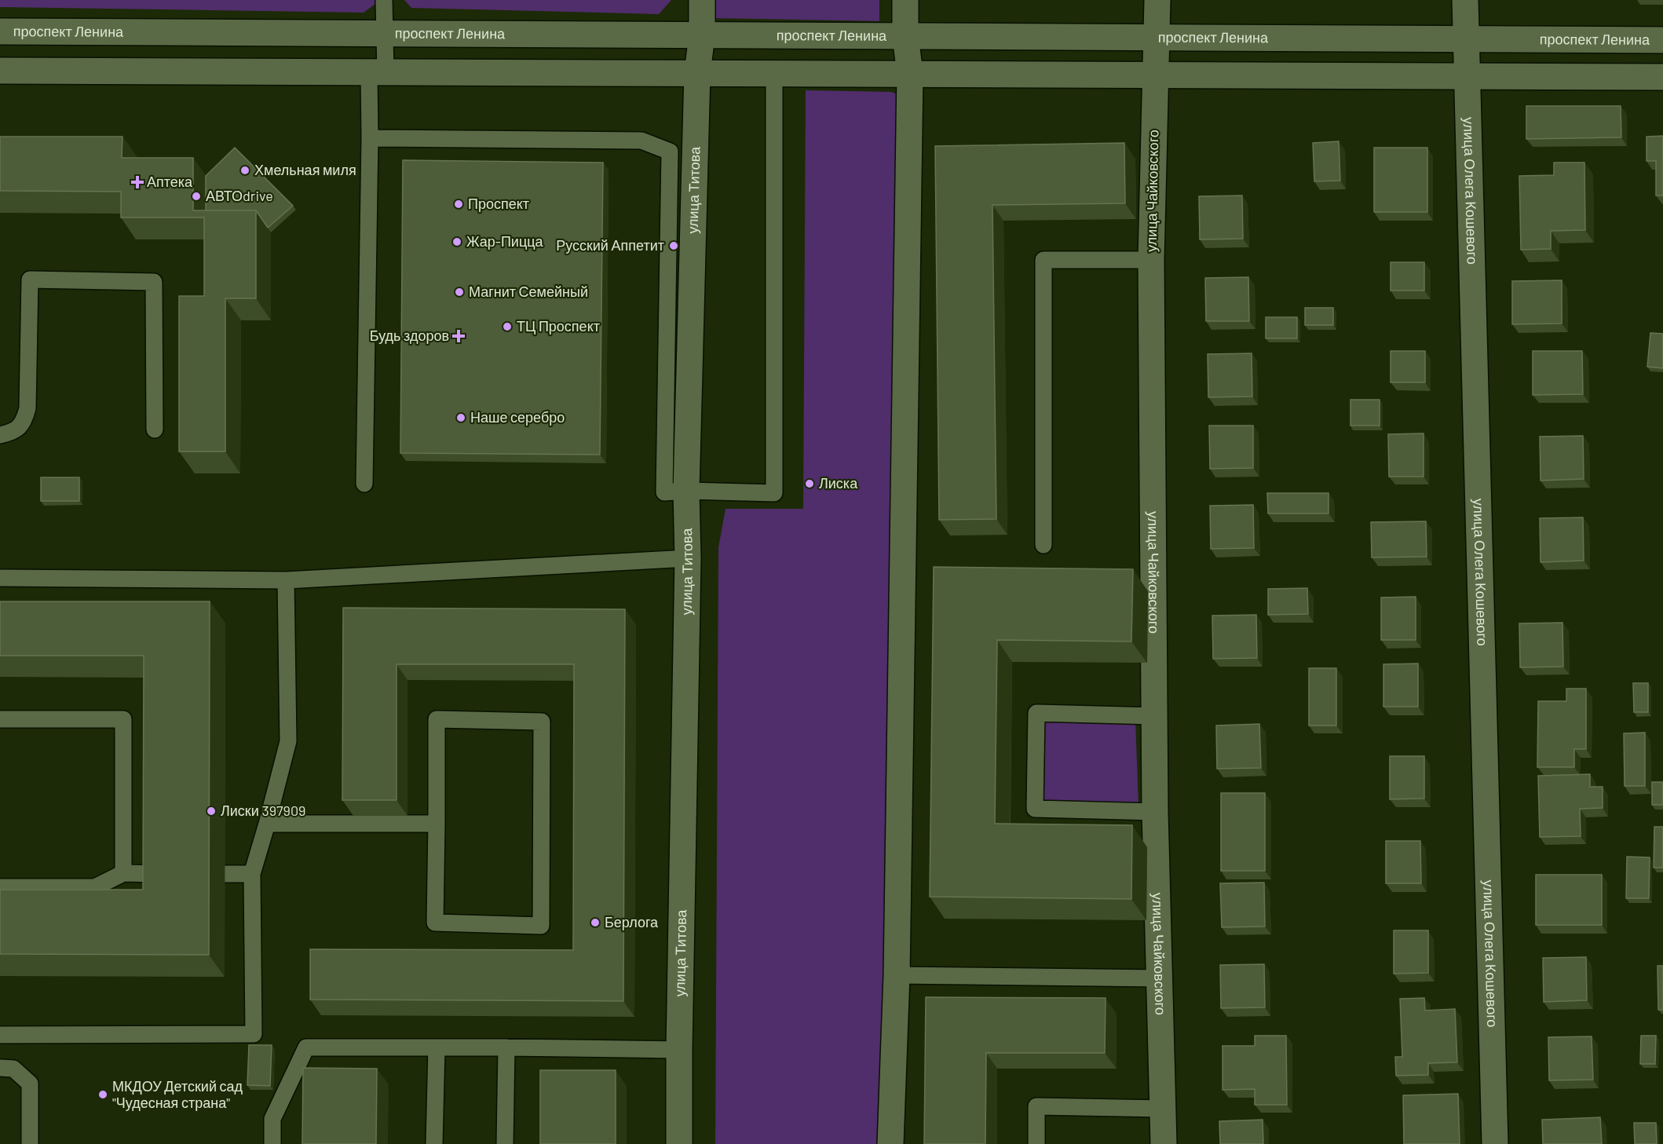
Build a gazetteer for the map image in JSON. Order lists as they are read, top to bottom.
{
  "streets": {
    "street": [
      "проспект Ленина",
      "улица Титова",
      "улица Чайковского",
      "улица Олега Кошевого"
    ]
  },
  "crossings": [
    ["проспект Ленина", "улица Титова"],
    ["проспект Ленина", "улица Чайковского"],
    ["проспект Ленина", "улица Олега Кошевого"]
  ],
  "places": {
    "other": [
      "Хмельная миля",
      "АВТОdrive",
      "Проспект",
      "Жар-Пицца",
      "Русский Аппетит",
      "Магнит Семейный",
      "ТЦ Проспект",
      "Наше серебро",
      "Лиска",
      "Лиски 397909",
      "Берлога",
      "МКДОУ Детский сад \"Чудесная страна\""
    ],
    "health": ["Аптека", "Будь здоров"]
  }
}
